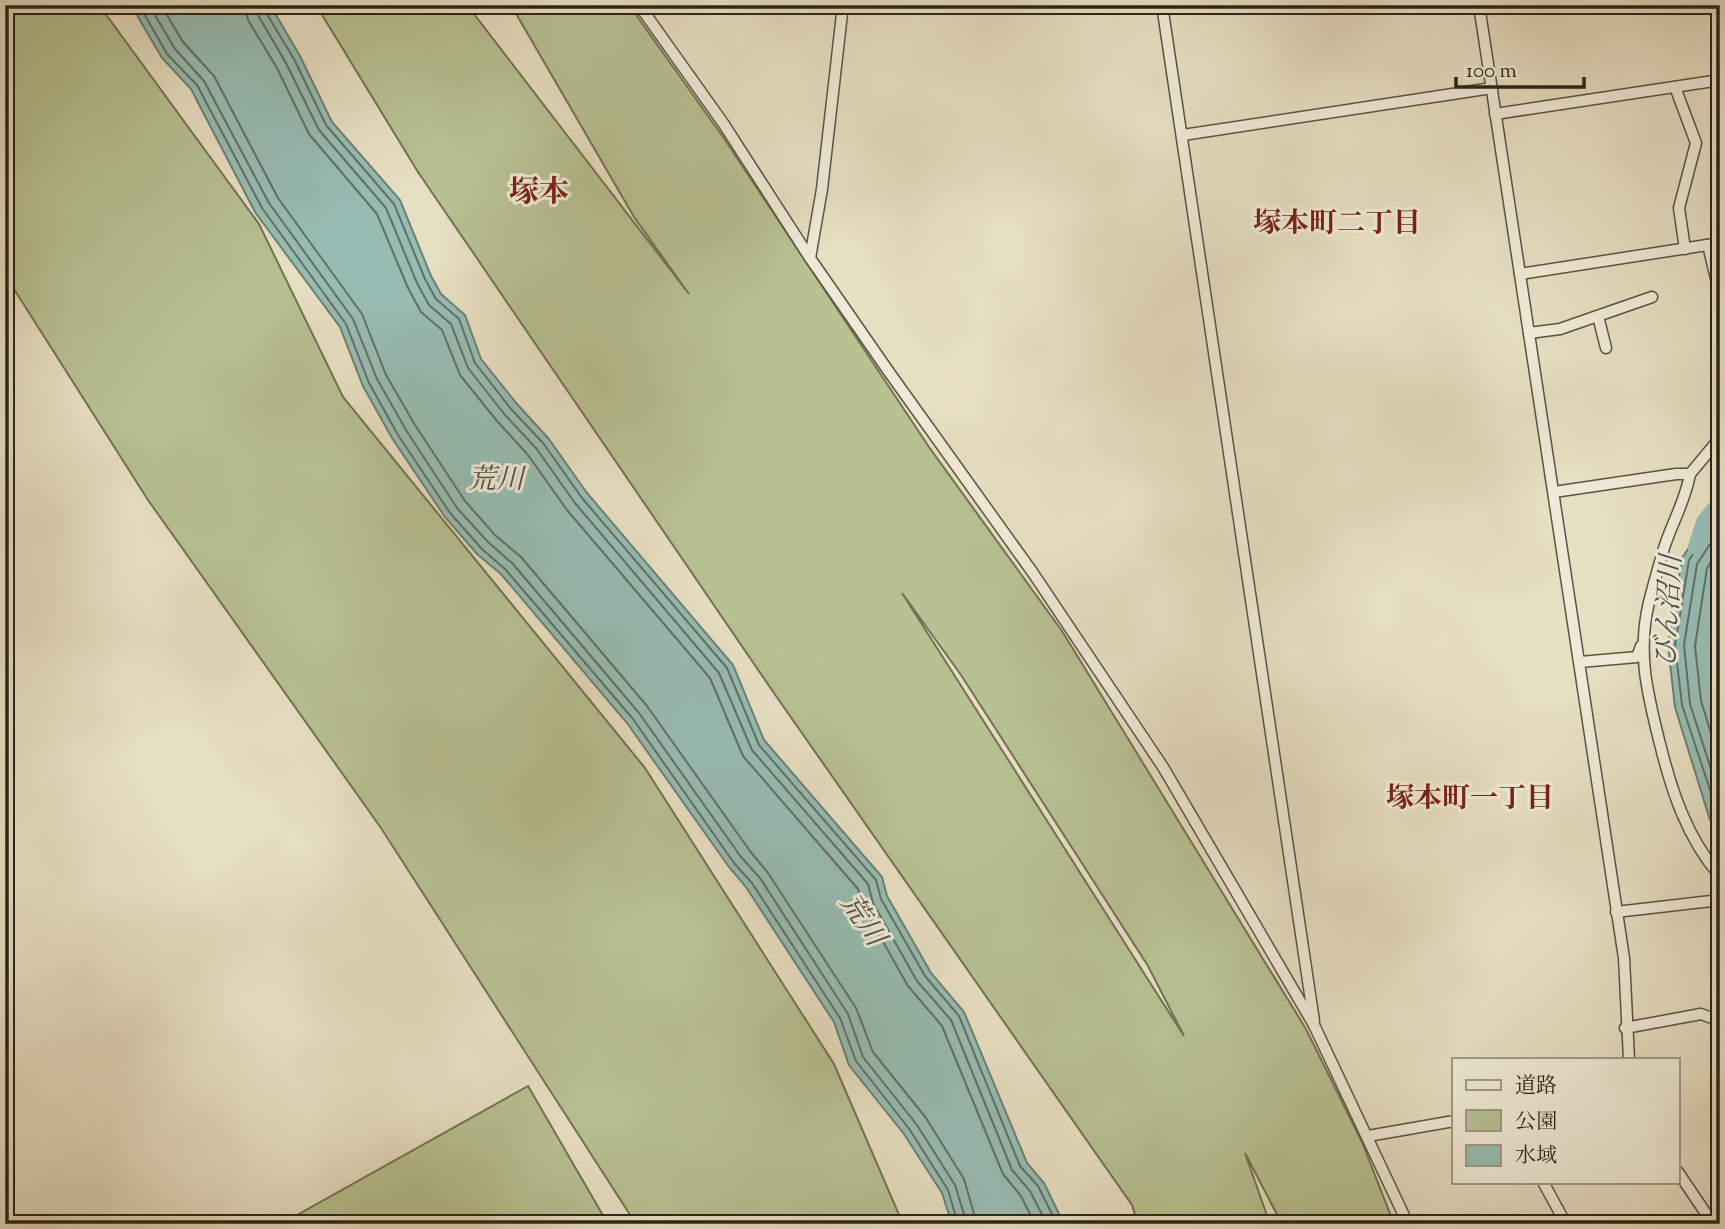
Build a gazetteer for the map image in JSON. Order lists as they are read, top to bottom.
{
  "districts": ["塚本", "塚本町二丁目", "塚本町一丁目"],
  "water": ["荒川", "びん沼川"],
  "legend": ["道路", "公園", "水域"],
  "scale_bar": "100 m"
}
